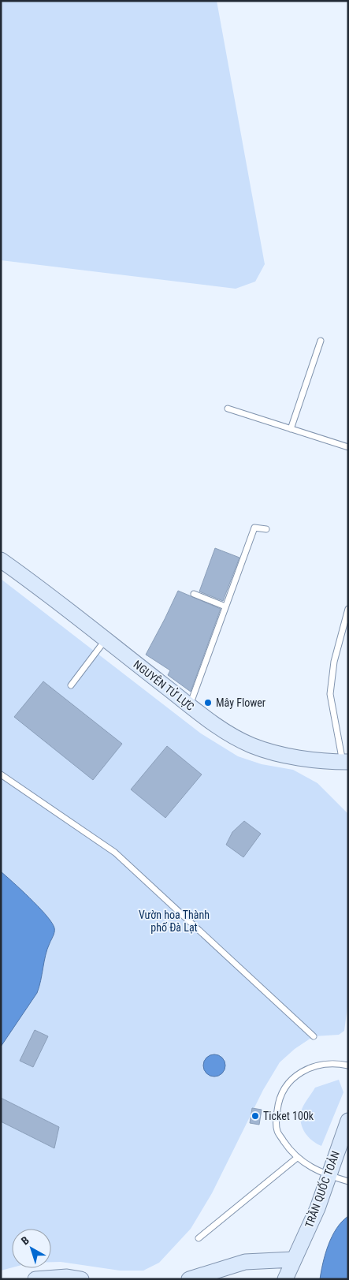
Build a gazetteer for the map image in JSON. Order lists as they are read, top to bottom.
{
  "streets": {
    "main road": ["NGUYÊN TỬ LỰC", "TRẦN QUỐC TOẢN"]
  },
  "parks": ["Vườn hoa Thành phố Đà Lạt"],
  "places": ["Mây Flower", "Ticket 100k"],
  "north": "top left"
}
